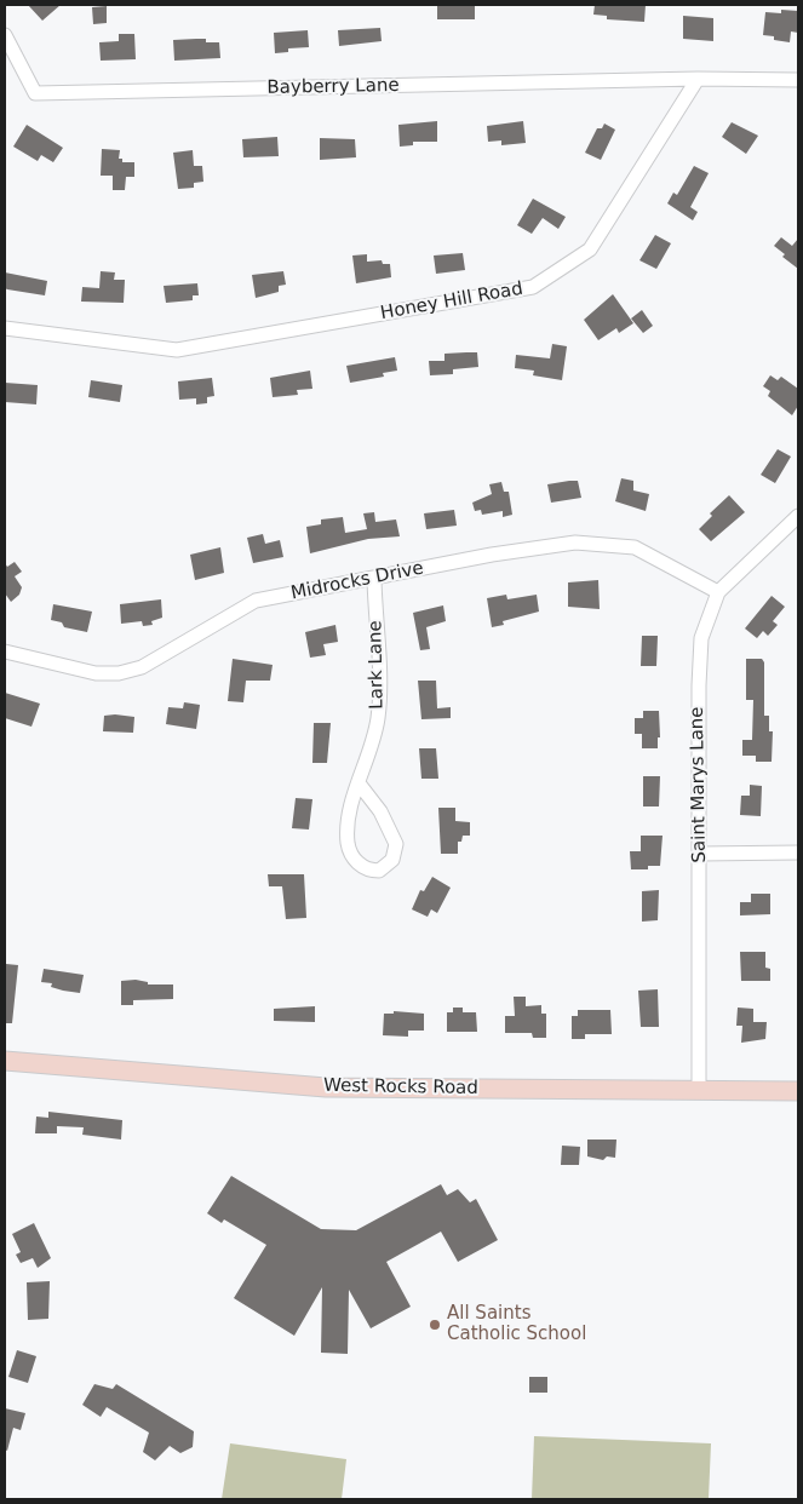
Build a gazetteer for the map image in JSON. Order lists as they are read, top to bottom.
{
  "streets": {
    "main road": ["West Rocks Road"],
    "street": [
      "Bayberry Lane",
      "Honey Hill Road",
      "Midrocks Drive",
      "Lark Lane",
      "Saint Marys Lane"
    ]
  },
  "crossings": [
    ["Bayberry Lane", "Honey Hill Road"],
    ["Midrocks Drive", "Lark Lane"],
    ["Midrocks Drive", "Saint Marys Lane"],
    ["Saint Marys Lane", "West Rocks Road"]
  ],
  "places": ["All Saints Catholic School"]
}
